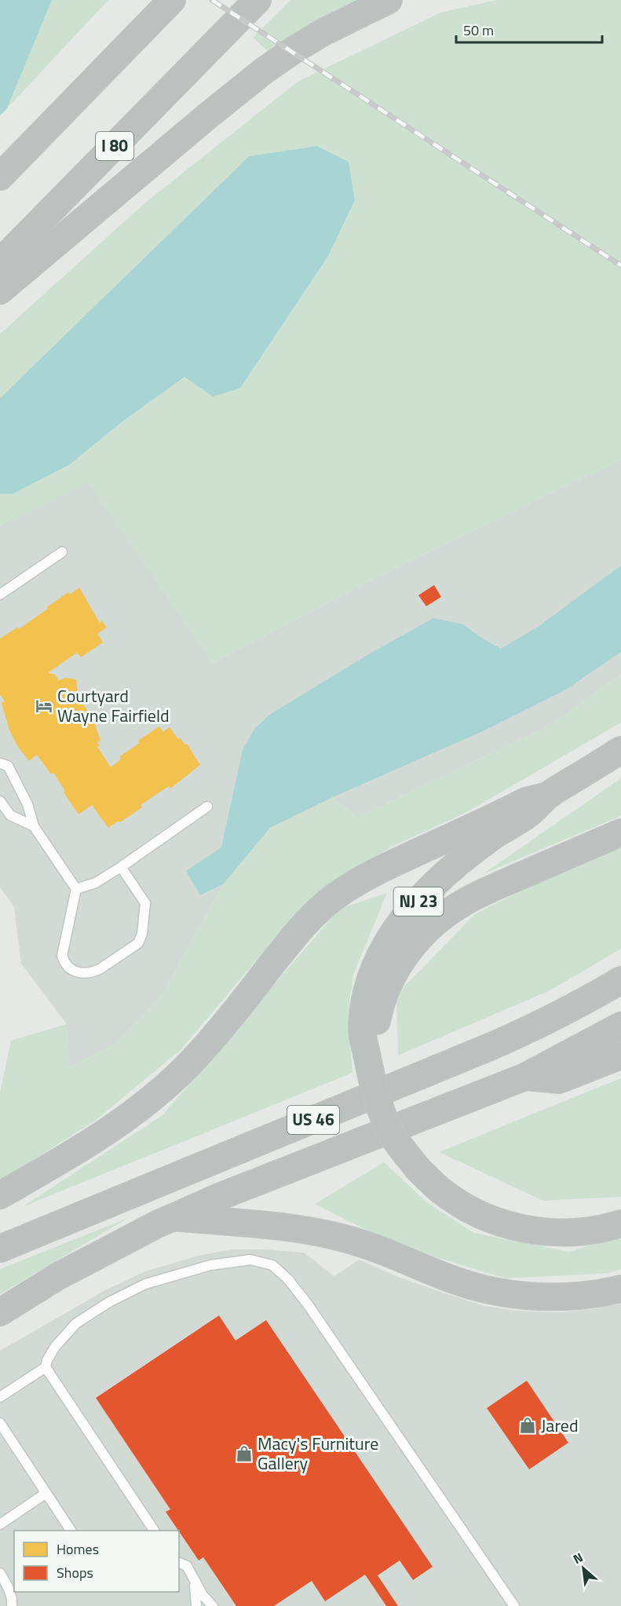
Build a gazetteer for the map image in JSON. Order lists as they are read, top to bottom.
{
  "streets": {
    "highway": ["I 80", "NJ 23", "US 46"]
  },
  "places": {
    "hotel": ["Courtyard Wayne Fairfield"],
    "shop": ["Jared", "Macy's Furniture Gallery"]
  },
  "legend": ["Homes", "Shops"],
  "scale_bar": "50 m",
  "north": "top left"
}
